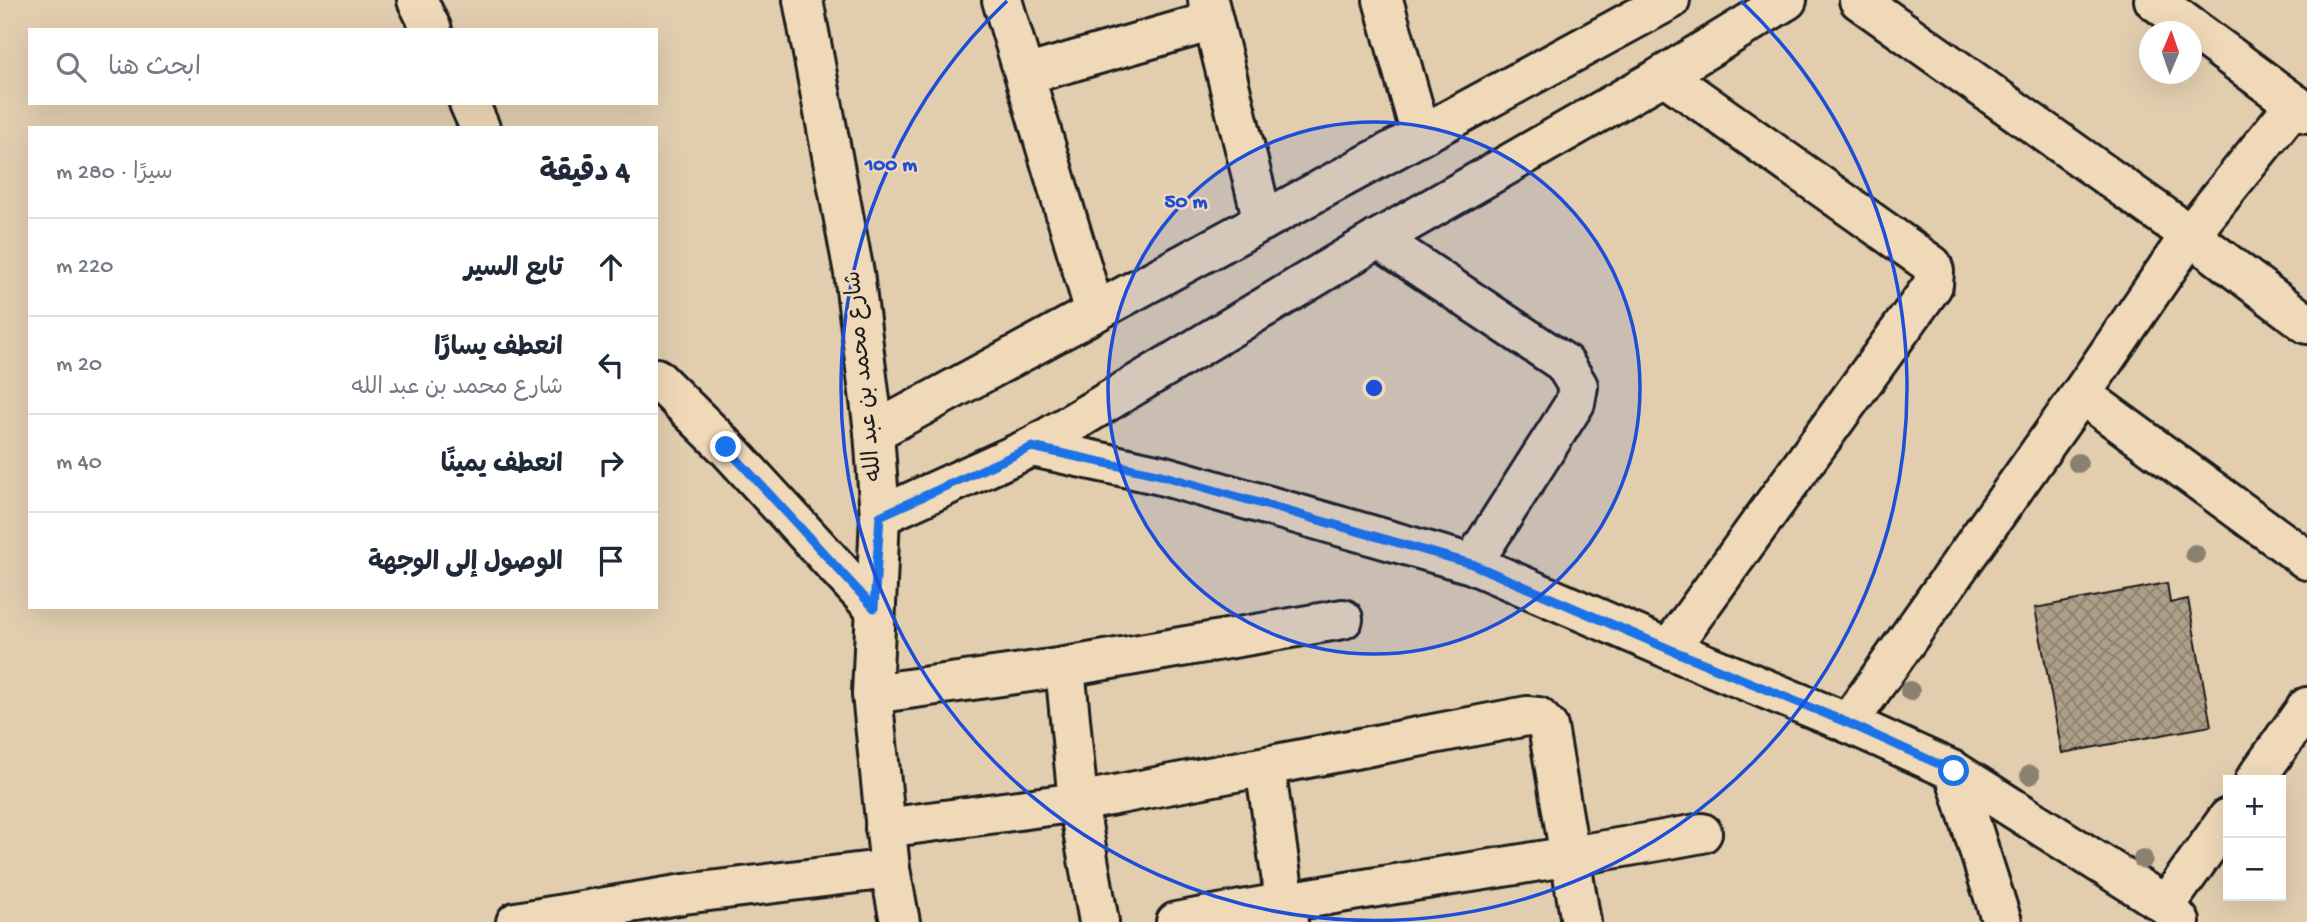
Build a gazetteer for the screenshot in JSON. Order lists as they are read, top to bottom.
{
  "streets": {
    "street": ["شارع محمد بن عبد الله"]
  },
  "north": "top",
  "page": {
    "search": "ابحث هنا",
    "heading": ["4 دقيقة", "سيرًا · 280 m"],
    "list": [
      ["تابع السير", "220 m"],
      ["انعطف يسارًا", "شارع محمد بن عبد الله", "20 m"],
      ["انعطف يمينًا", "40 m"],
      "الوصول إلى الوجهة"
    ],
    "map_buttons": ["+", "−"]
  },
  "rings": ["100 m", "50 m"]
}
